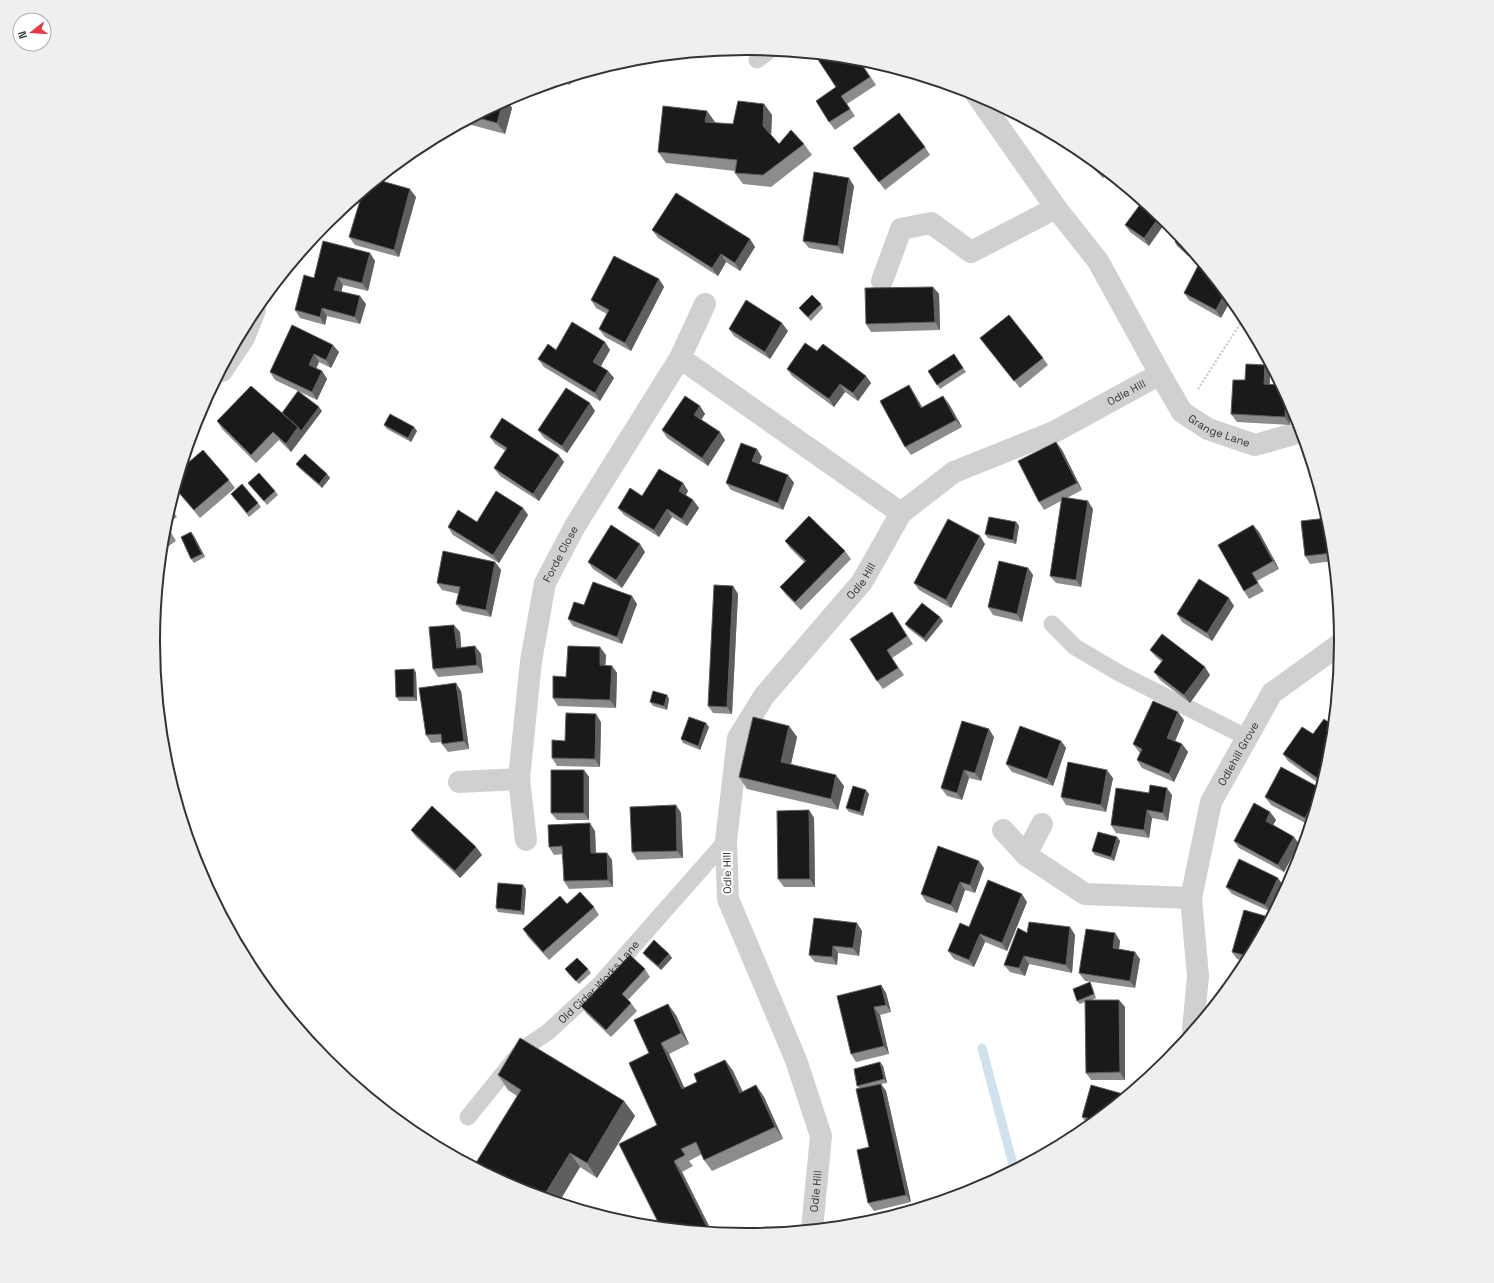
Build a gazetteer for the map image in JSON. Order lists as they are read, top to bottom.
{
  "streets": {
    "street": [
      "Odle Hill",
      "Grange Lane",
      "Forde Close",
      "Odlehill Grove"
    ],
    "lane": ["Old Cider Works Lane"]
  },
  "crossings": [
    ["Odle Hill", "Grange Lane"],
    ["Odle Hill", "Old Cider Works Lane"]
  ],
  "north": "left"
}
